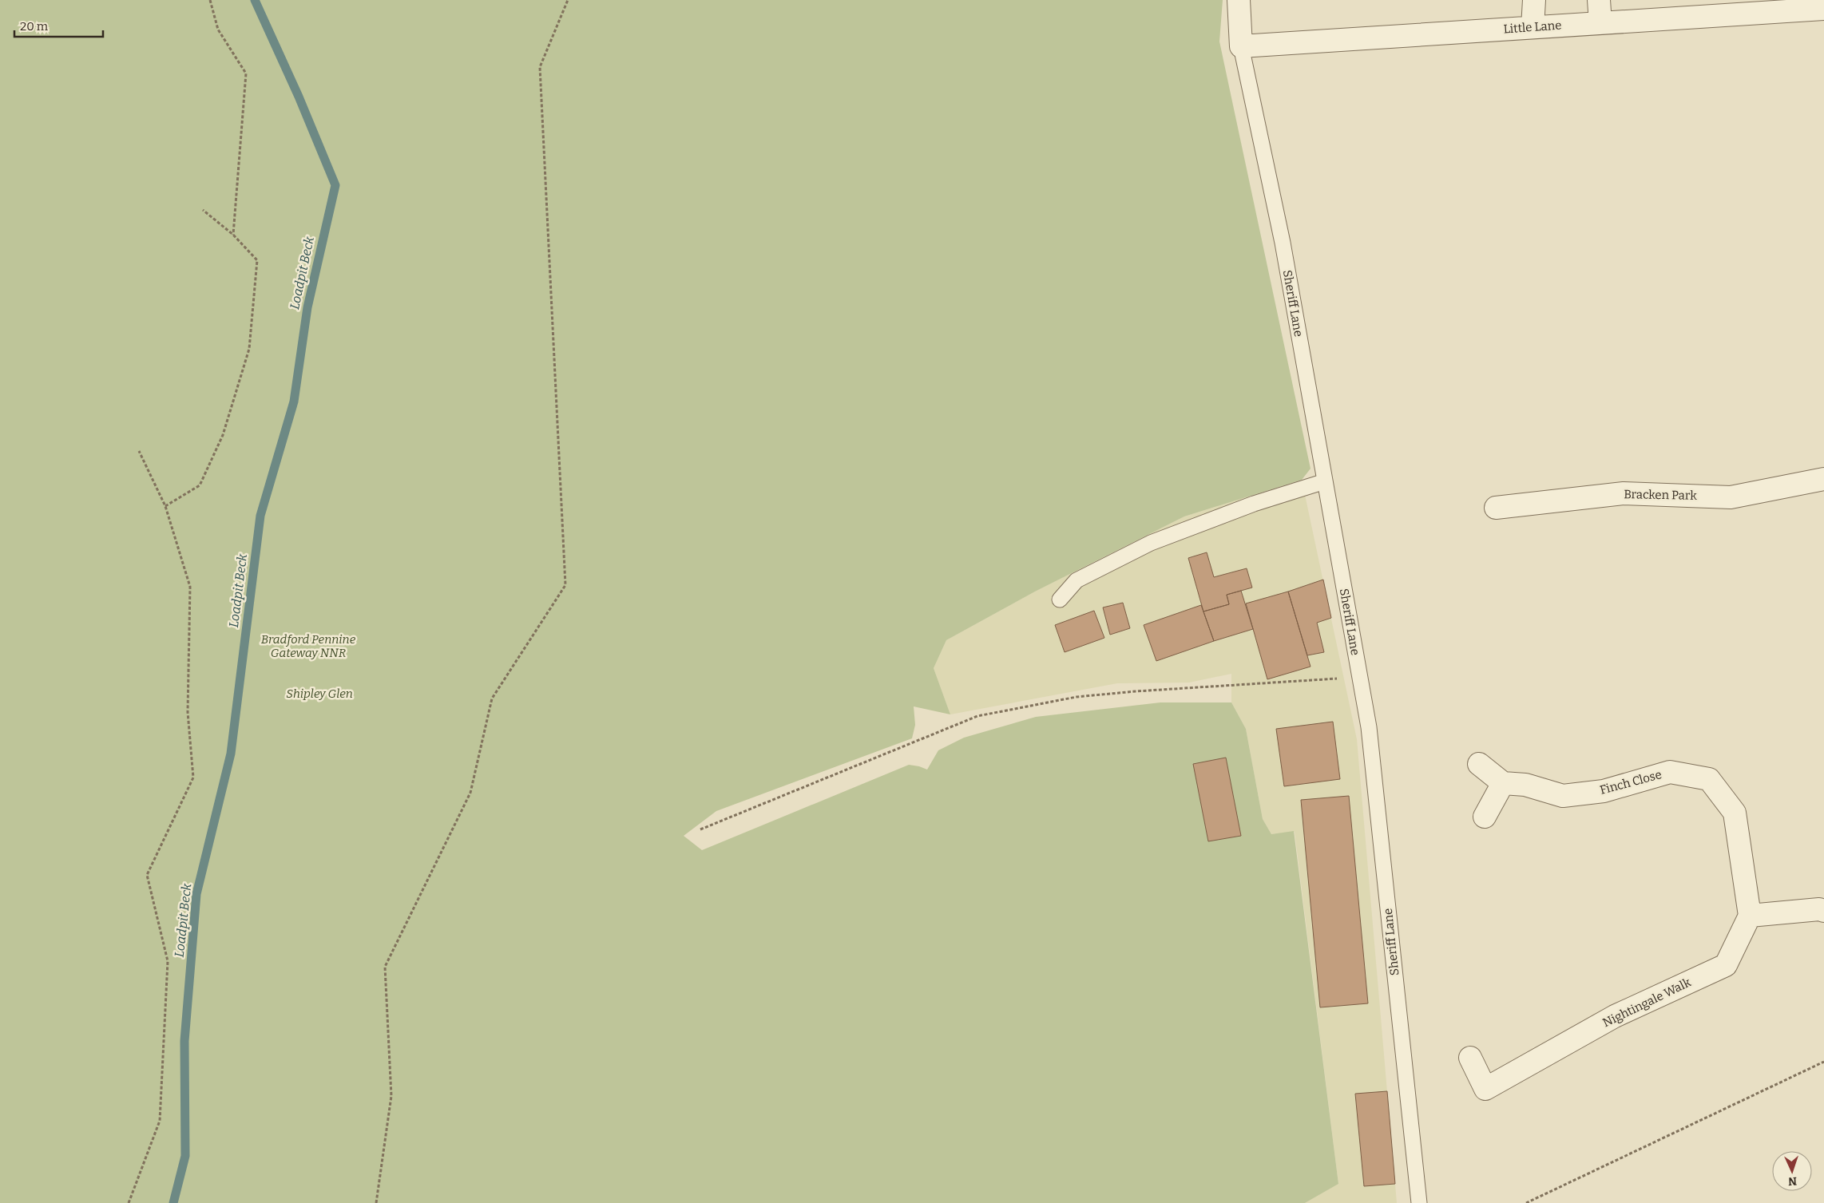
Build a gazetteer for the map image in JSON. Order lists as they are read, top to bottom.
{
  "streets": {
    "street": [
      "Little Lane",
      "Bracken Park",
      "Finch Close",
      "Nightingale Walk"
    ],
    "lane": ["Sheriff Lane"]
  },
  "crossings": [
    ["Little Lane", "Sheriff Lane"],
    ["Finch Close", "Nightingale Walk"]
  ],
  "water": ["Loadpit Beck"],
  "parks": ["Bradford Pennine Gateway NNR", "Shipley Glen"],
  "scale_bar": "20 m",
  "north": "bottom"
}
